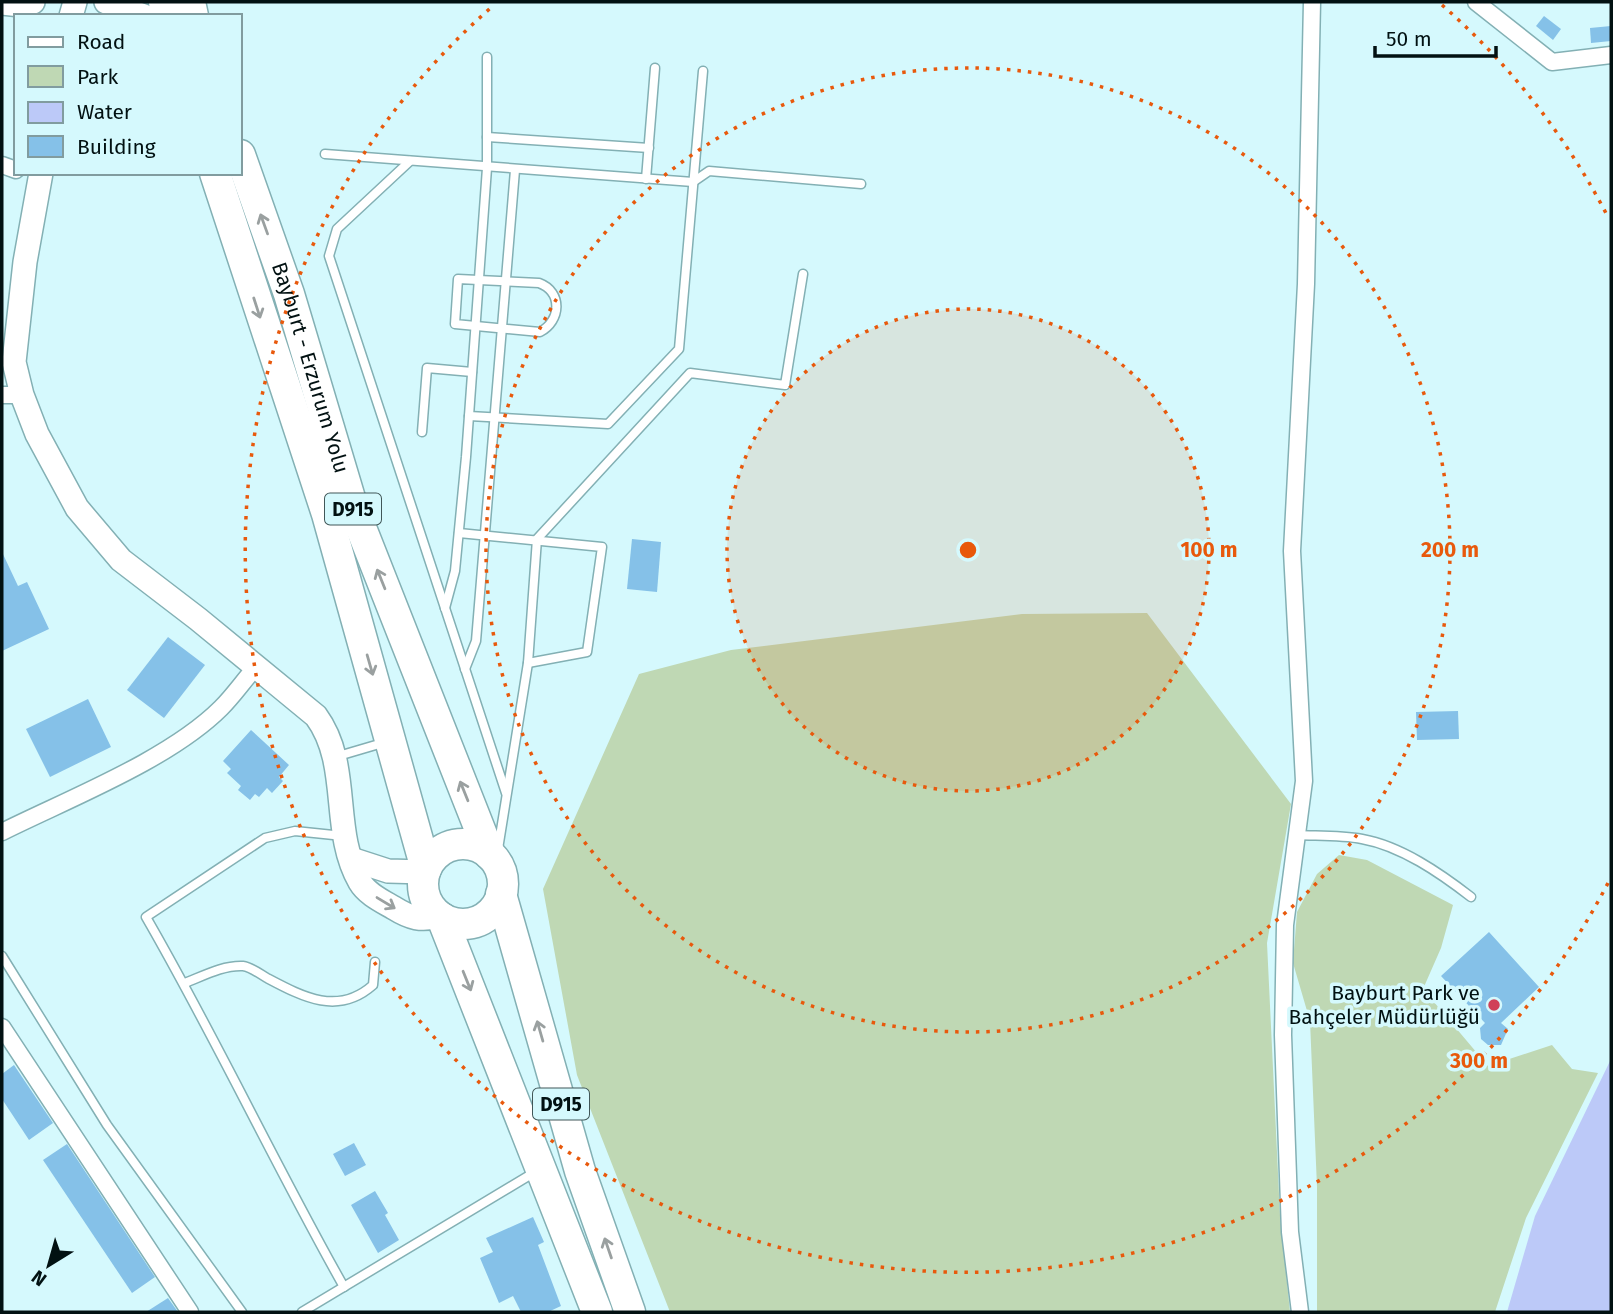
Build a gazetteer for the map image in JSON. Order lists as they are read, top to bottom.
{
  "streets": {
    "highway": ["Bayburt - Erzurum Yolu", "D915"]
  },
  "places": ["Bayburt Park ve Bahçeler Müdürlüğü"],
  "legend": [
    "Road",
    "Park",
    "Water",
    "Building"
  ],
  "scale_bar": "50 m",
  "north": "bottom left",
  "rings": ["100 m", "200 m", "300 m"]
}
